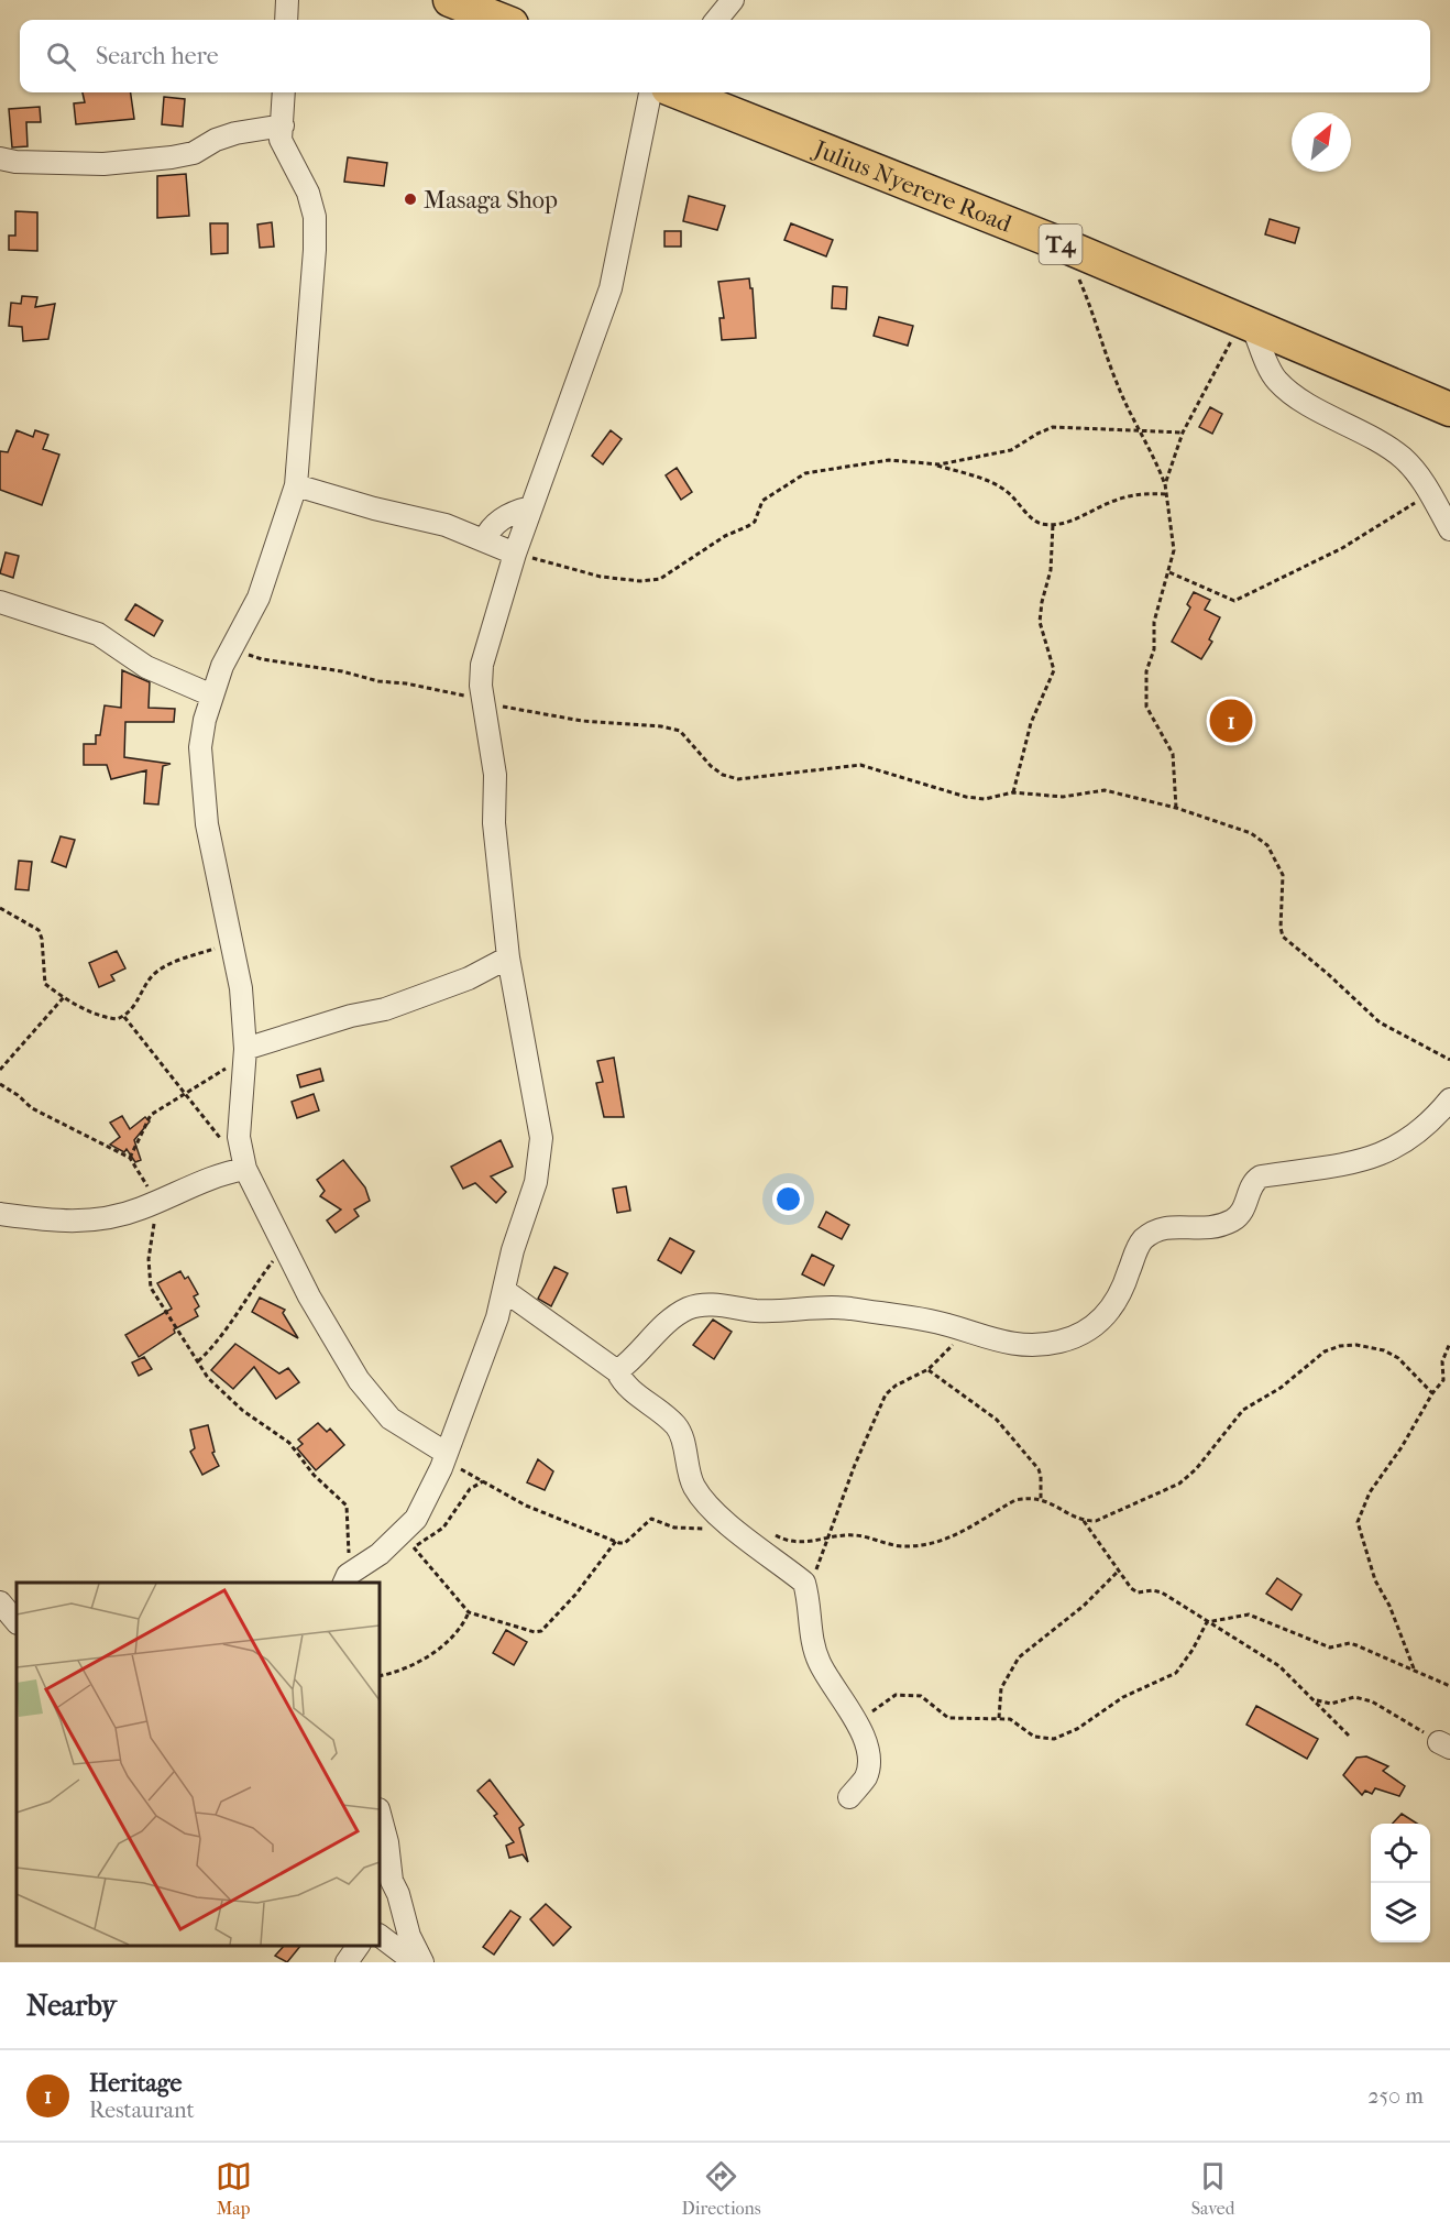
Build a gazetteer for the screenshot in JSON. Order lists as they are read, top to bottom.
{
  "streets": {
    "highway": ["Julius Nyerere Road", "T4"]
  },
  "places": ["Masaga Shop"],
  "north": "top right",
  "page": {
    "search": "Search here",
    "pins": "1",
    "heading": "Nearby",
    "list": [
      {
        "mark": "1",
        "name": "Heritage",
        "note": "Restaurant",
        "value": "250 m"
      }
    ],
    "nav": ["Map", "Directions", "Saved"]
  }
}
